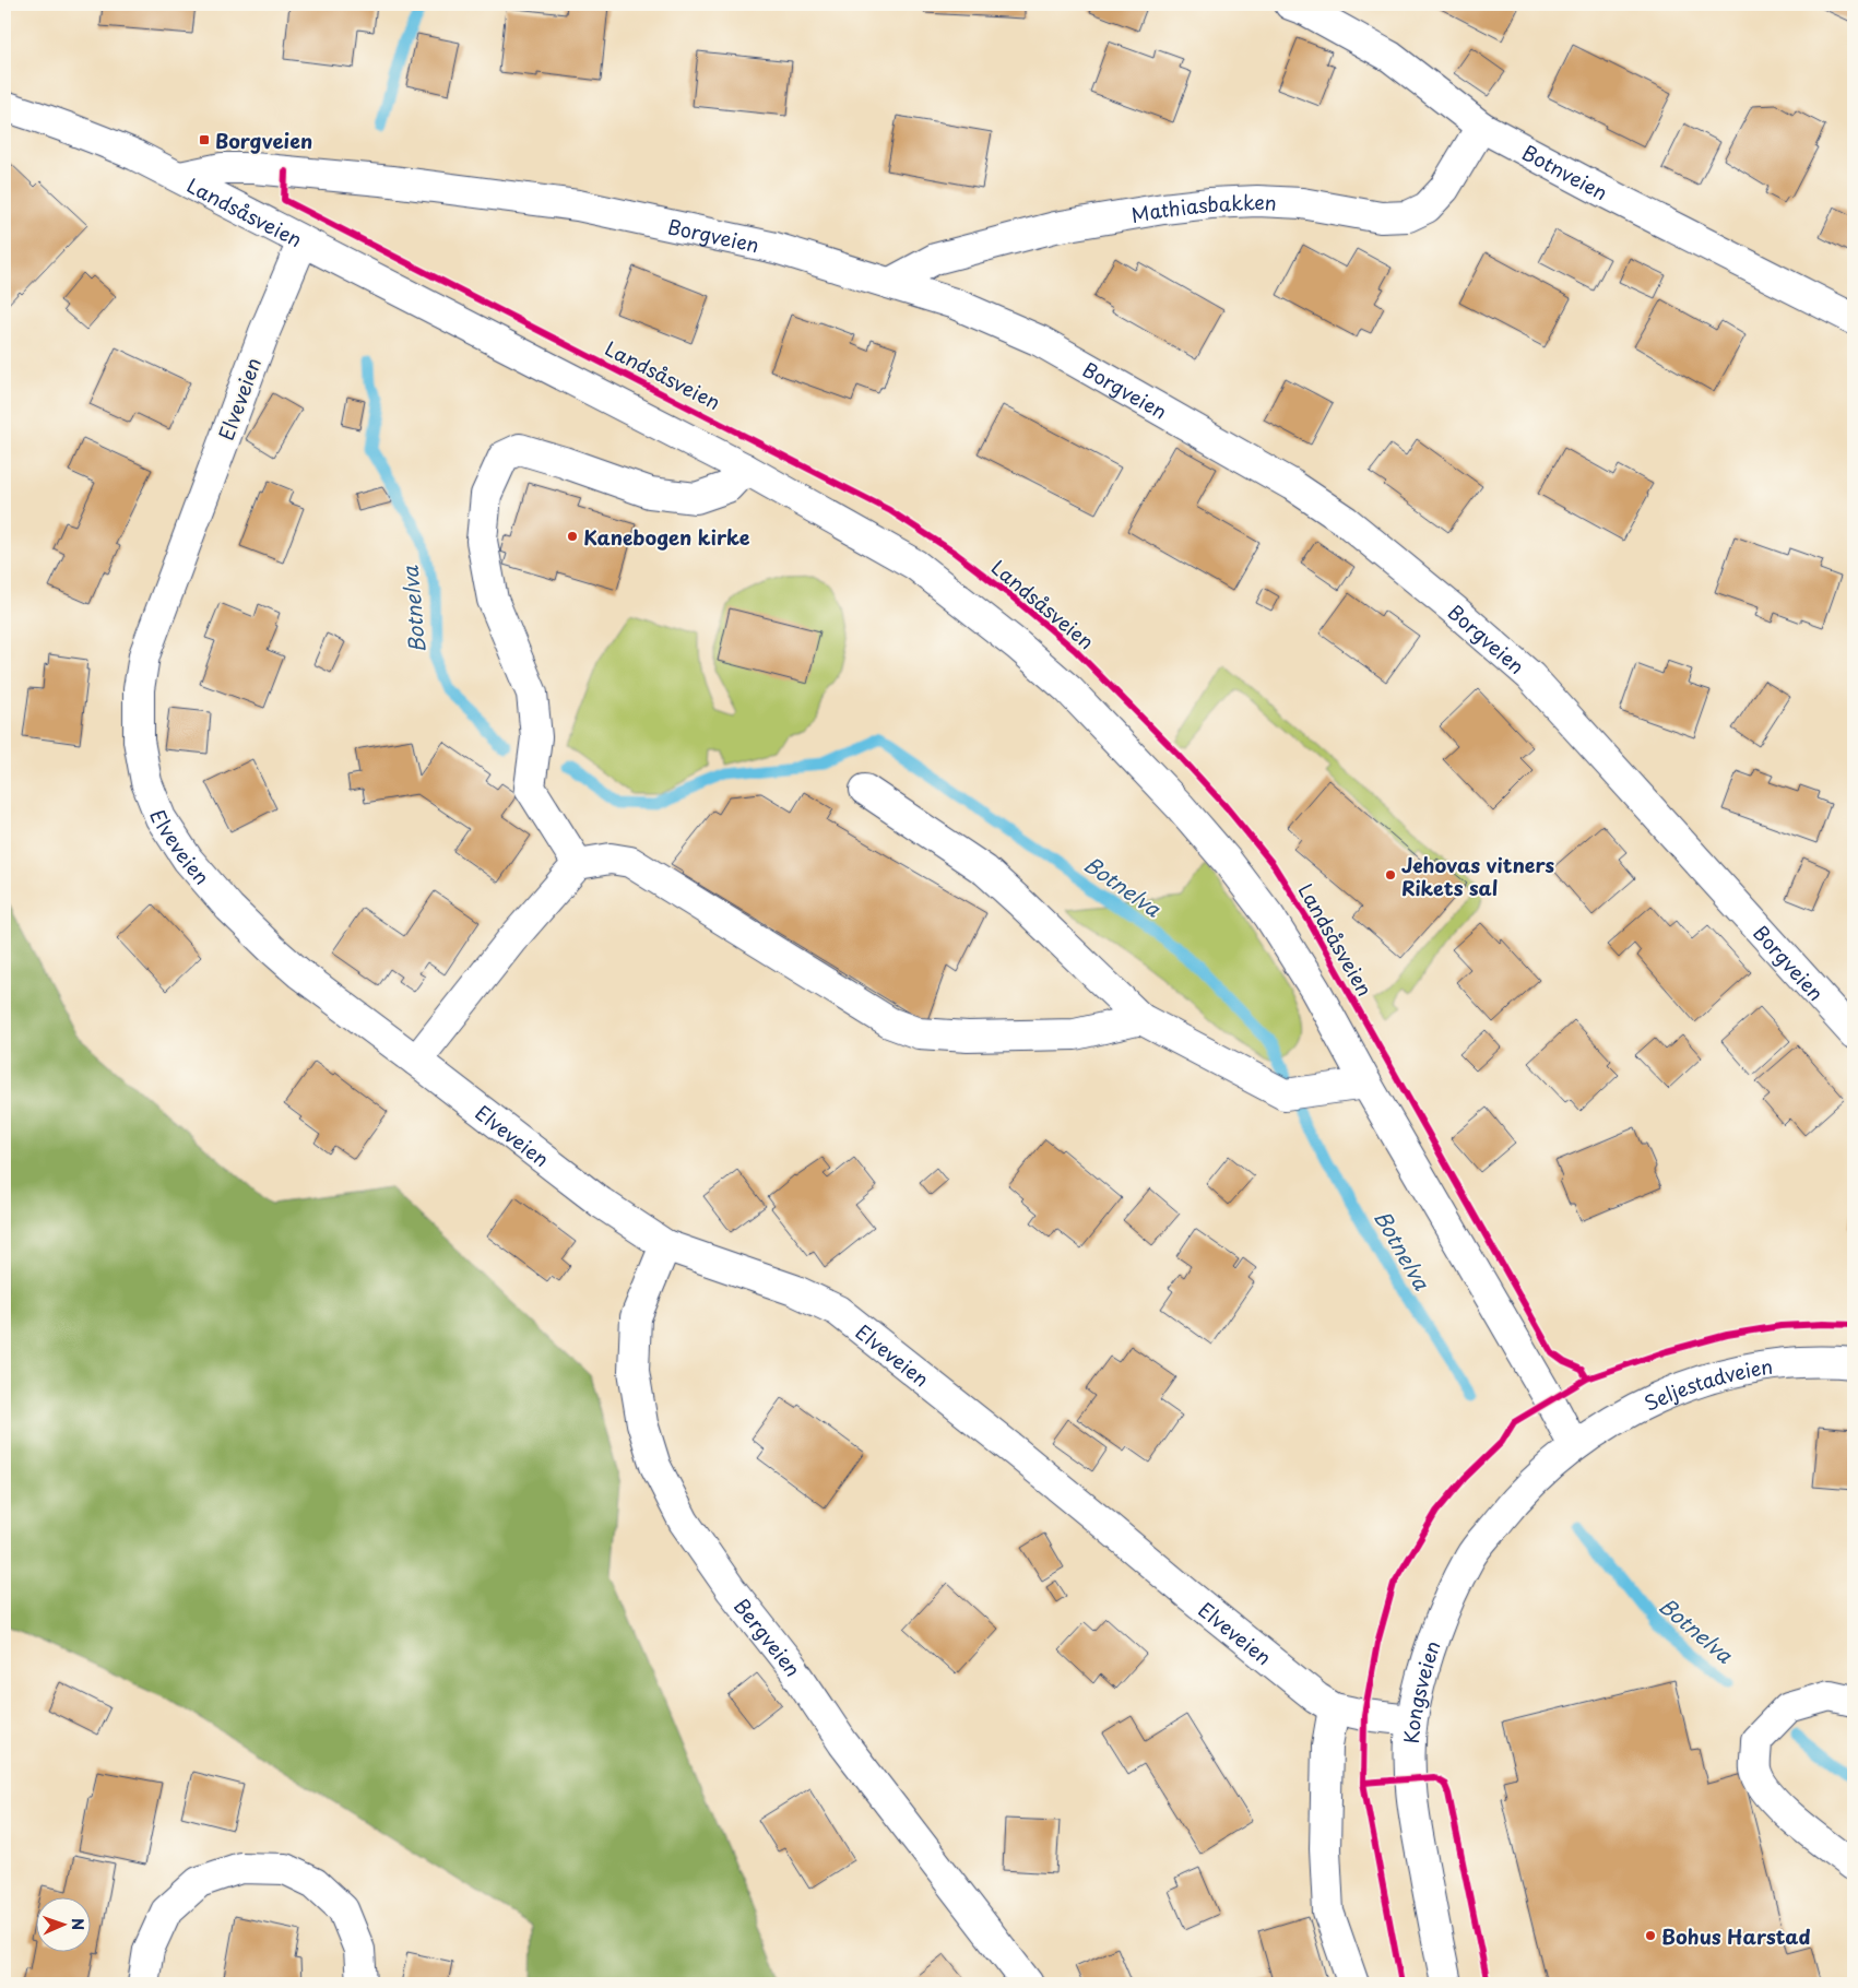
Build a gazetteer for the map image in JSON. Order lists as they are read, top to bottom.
{
  "streets": {
    "street": [
      "Botnveien",
      "Mathiasbakken",
      "Landsåsveien",
      "Borgveien",
      "Elveveien",
      "Seljestadveien",
      "Bergveien",
      "Kongsveien"
    ]
  },
  "crossings": [
    ["Botnveien", "Mathiasbakken"],
    ["Mathiasbakken", "Borgveien"],
    ["Landsåsveien", "Borgveien"],
    ["Landsåsveien", "Elveveien"],
    ["Landsåsveien", "Seljestadveien"],
    ["Landsåsveien", "Kongsveien"],
    ["Elveveien", "Bergveien"],
    ["Elveveien", "Kongsveien"],
    ["Seljestadveien", "Kongsveien"]
  ],
  "water": ["Botnelva"],
  "places": {
    "transit": ["Borgveien"],
    "other": ["Kanebogen kirke", "Jehovas vitners Rikets sal", "Bohus Harstad"]
  },
  "north": "right"
}
